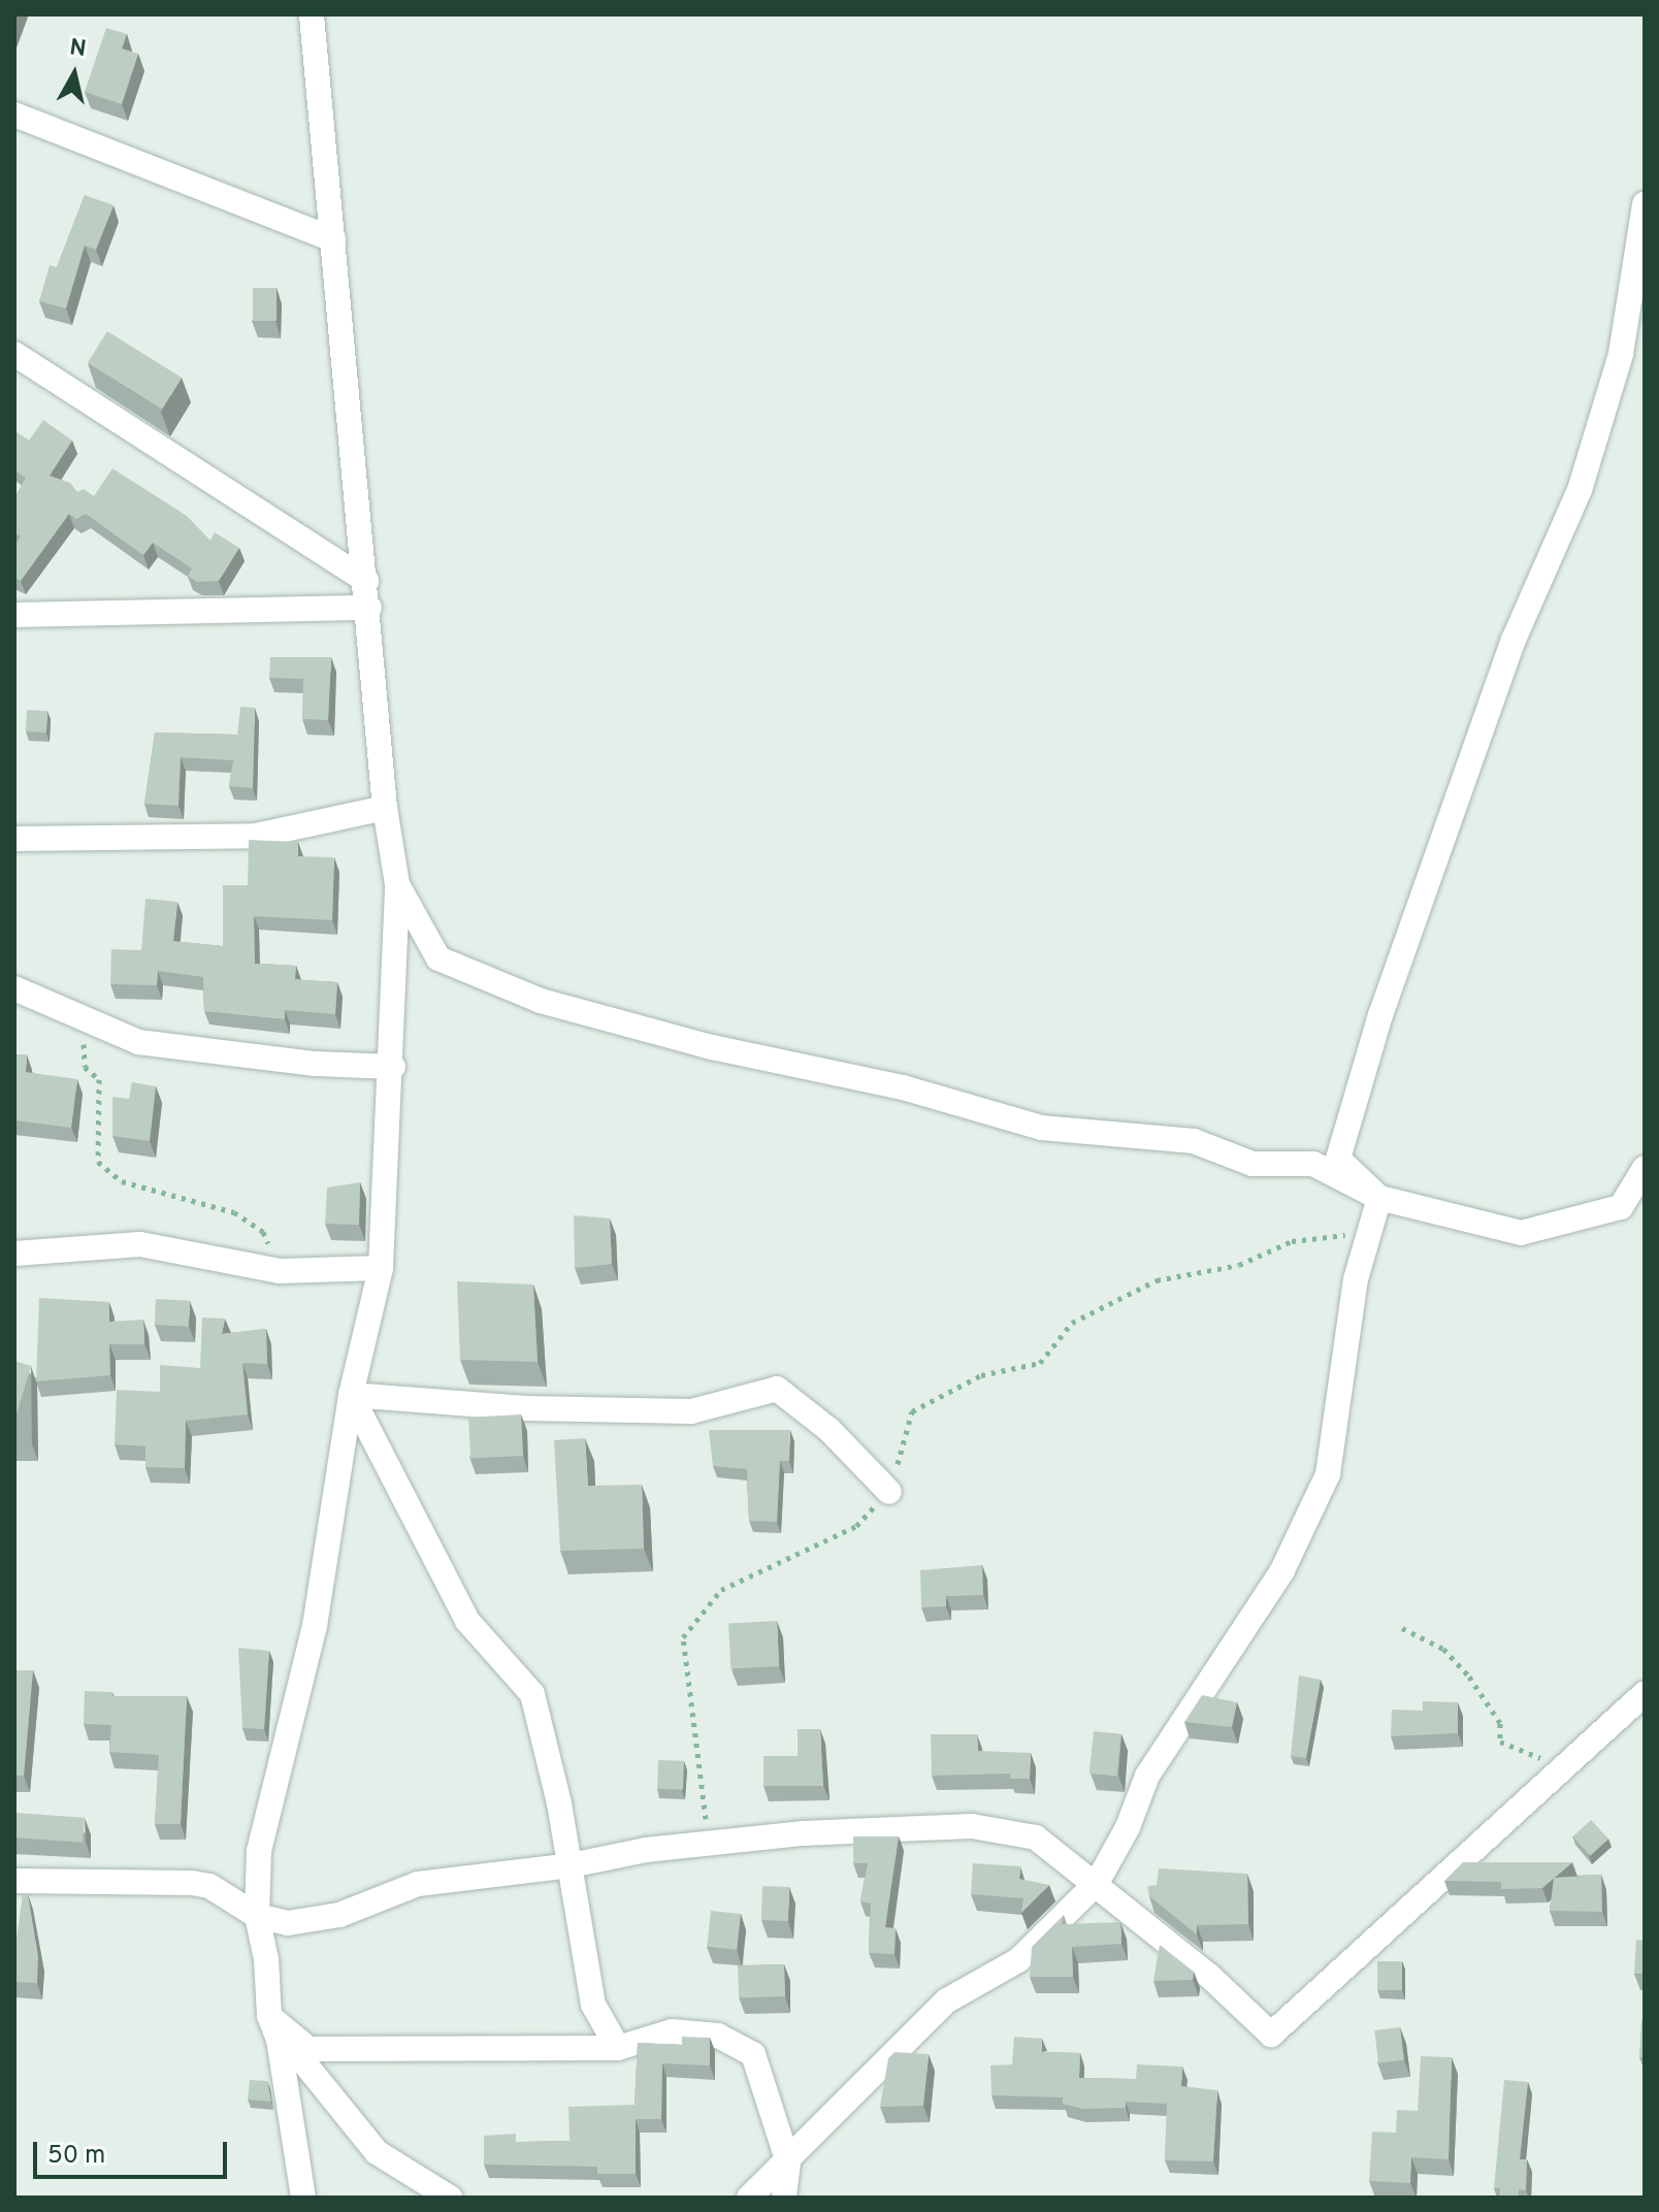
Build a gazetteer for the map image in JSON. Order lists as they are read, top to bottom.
{
  "scale_bar": "50 m",
  "north": "top"
}
